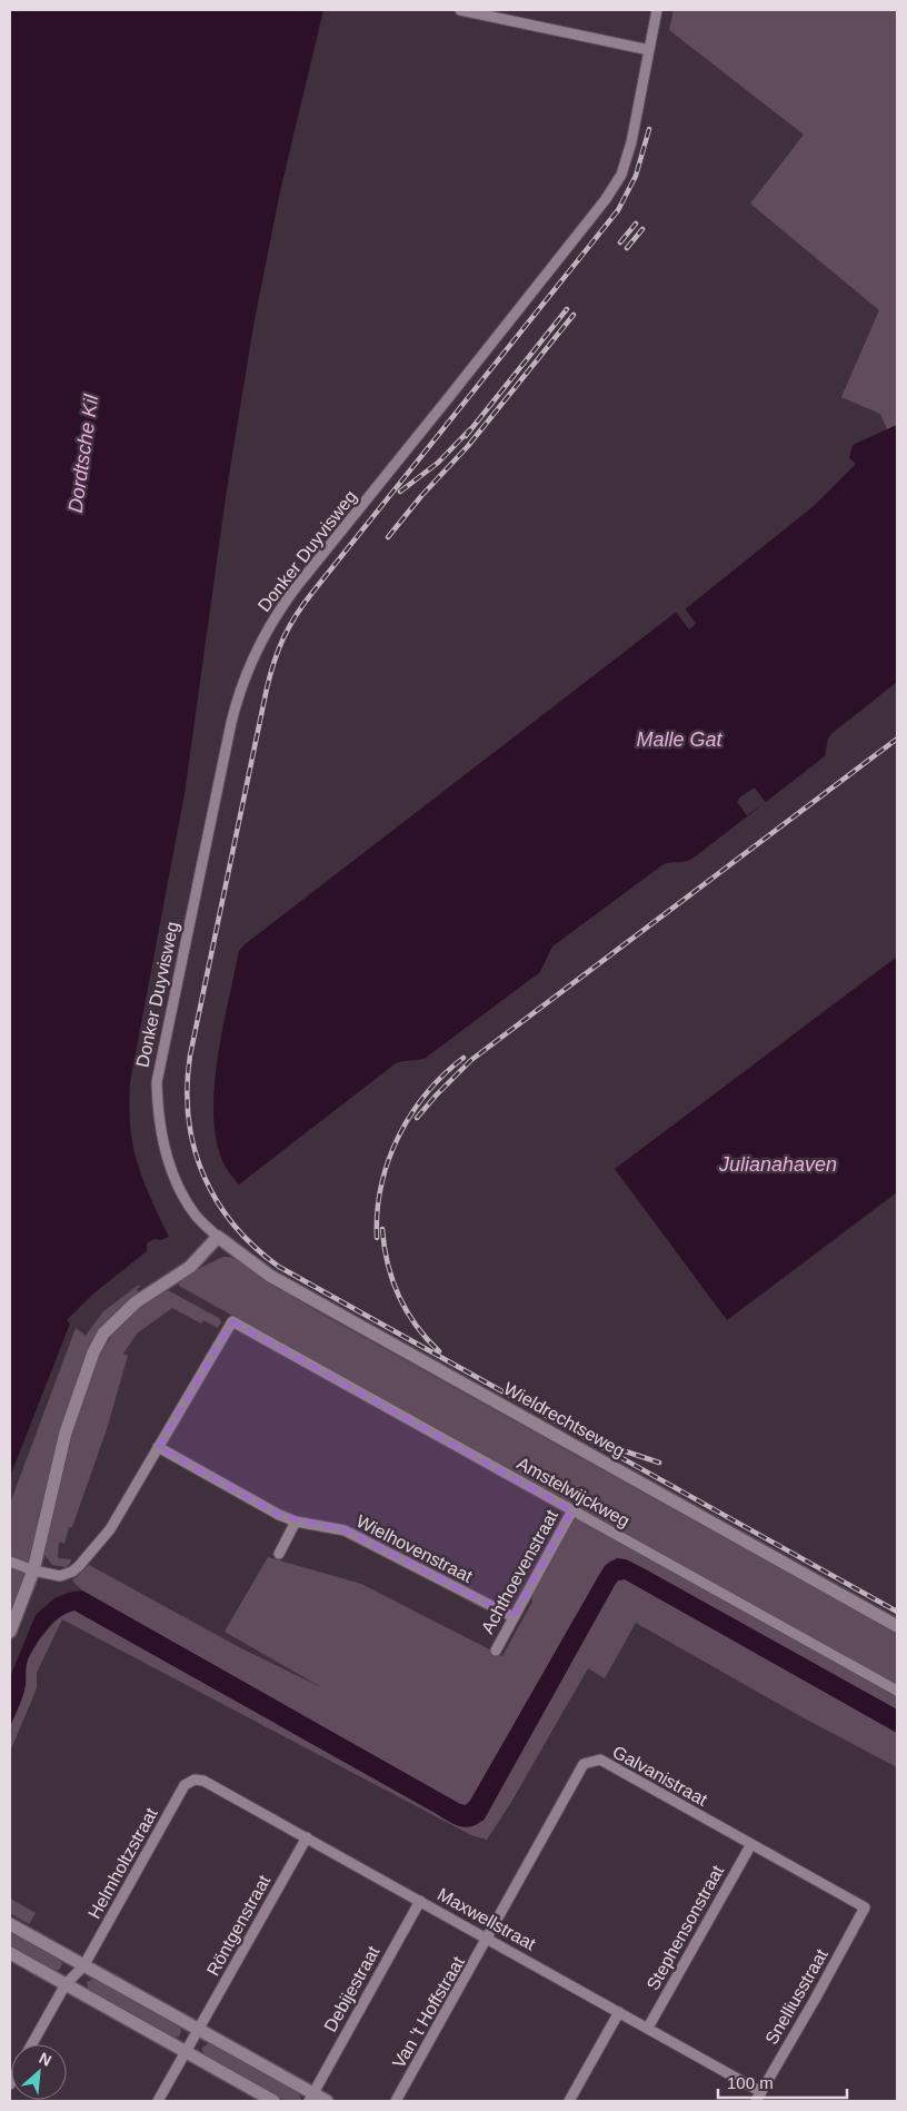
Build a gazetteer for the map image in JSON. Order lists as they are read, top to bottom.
{
  "streets": {
    "street": [
      "Donker Duyvisweg",
      "Wieldrechtseweg",
      "Amstelwijckweg",
      "Wielhovenstraat",
      "Achthoevenstraat",
      "Galvanistraat",
      "Helmholtzstraat",
      "Maxwellstraat",
      "Röntgenstraat",
      "Stephensonstraat",
      "Debijestraat",
      "Snelliusstraat",
      "Van 't Hoffstraat"
    ]
  },
  "crossings": [
    ["Donker Duyvisweg", "Wieldrechtseweg"],
    ["Amstelwijckweg", "Wielhovenstraat"],
    ["Amstelwijckweg", "Achthoevenstraat"],
    ["Wielhovenstraat", "Achthoevenstraat"],
    ["Galvanistraat", "Maxwellstraat"],
    ["Galvanistraat", "Stephensonstraat"],
    ["Galvanistraat", "Snelliusstraat"],
    ["Galvanistraat", "Van 't Hoffstraat"],
    ["Helmholtzstraat", "Maxwellstraat"],
    ["Maxwellstraat", "Röntgenstraat"],
    ["Maxwellstraat", "Stephensonstraat"],
    ["Maxwellstraat", "Debijestraat"],
    ["Maxwellstraat", "Snelliusstraat"],
    ["Maxwellstraat", "Van 't Hoffstraat"]
  ],
  "water": ["Dordtsche Kil", "Malle Gat", "Julianahaven"],
  "scale_bar": "100 m",
  "north": "top right"
}
